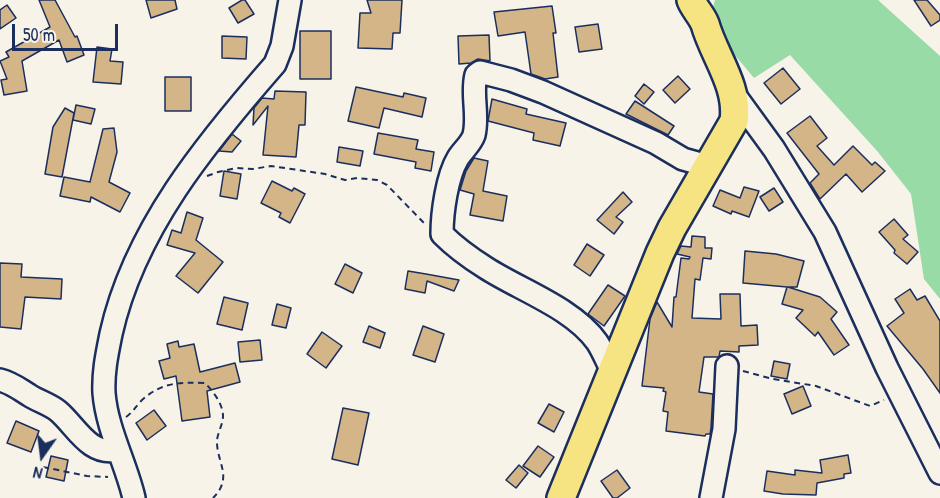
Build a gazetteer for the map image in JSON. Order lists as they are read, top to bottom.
{
  "scale_bar": "50 m",
  "north": "bottom"
}
